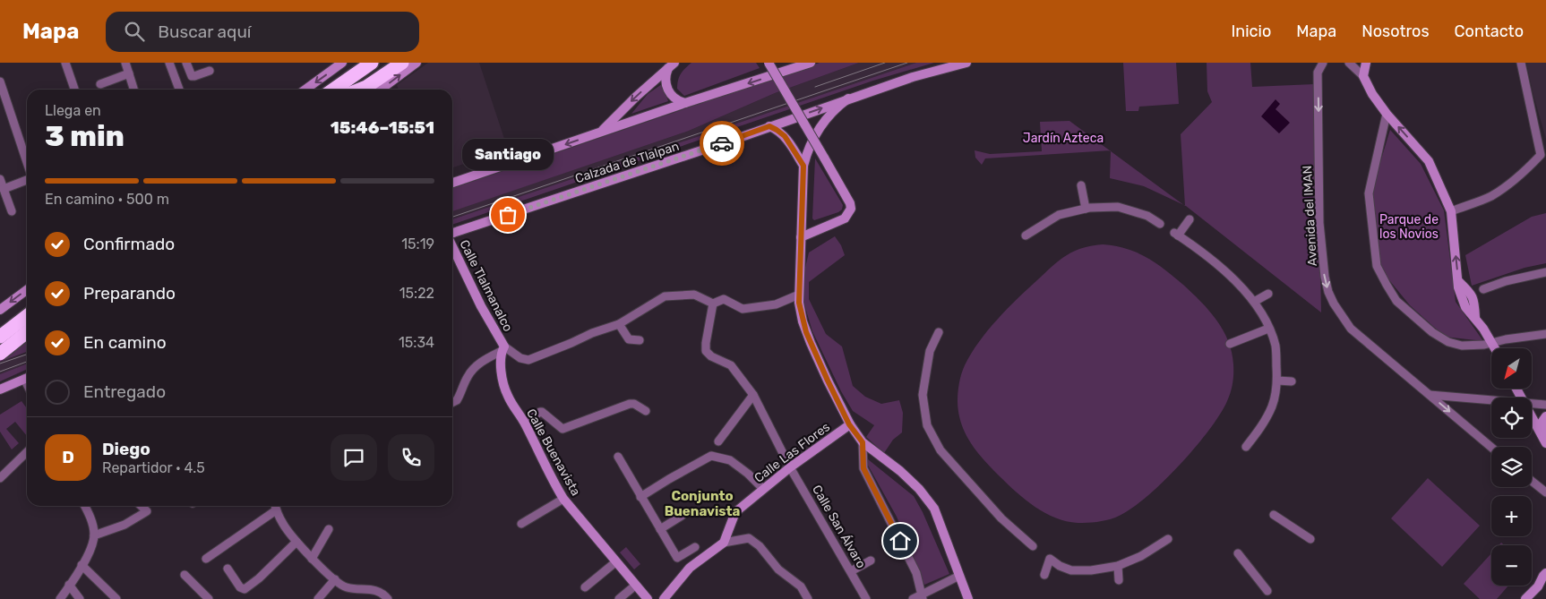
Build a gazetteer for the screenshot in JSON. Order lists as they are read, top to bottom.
{
  "streets": {
    "main road": [
      "Calzada de Tlalpan",
      "Calle Tlalmanalco",
      "Calle Buenavista",
      "Calle Las Flores"
    ],
    "street": ["Avenida del IMAN", "Calle San Álvaro"]
  },
  "crossings": [
    ["Calle Tlalmanalco", "Calle Buenavista"],
    ["Calle Las Flores", "Calle San Álvaro"]
  ],
  "one_way": ["Avenida del IMAN"],
  "districts": ["Conjunto Buenavista"],
  "parks": ["Jardín Azteca", "Parque de los Novios"],
  "places": ["Santiago"],
  "north": "bottom left",
  "page": {
    "header": "Mapa",
    "search": "Buscar aquí",
    "nav": [
      "Inicio",
      "Mapa",
      "Nosotros",
      "Contacto"
    ],
    "heading": ["3 min", "Llega en", "15:46–15:51"],
    "panel": ["Diego", "Repartidor · 4.5"],
    "bubble": "Santiago",
    "bar": "En camino · 500 m",
    "list": [
      ["Confirmado", "15:19"],
      ["Preparando", "15:22"],
      ["En camino", "15:34"],
      "Entregado"
    ],
    "map_buttons": ["+", "−"],
    "round": "D"
  }
}
